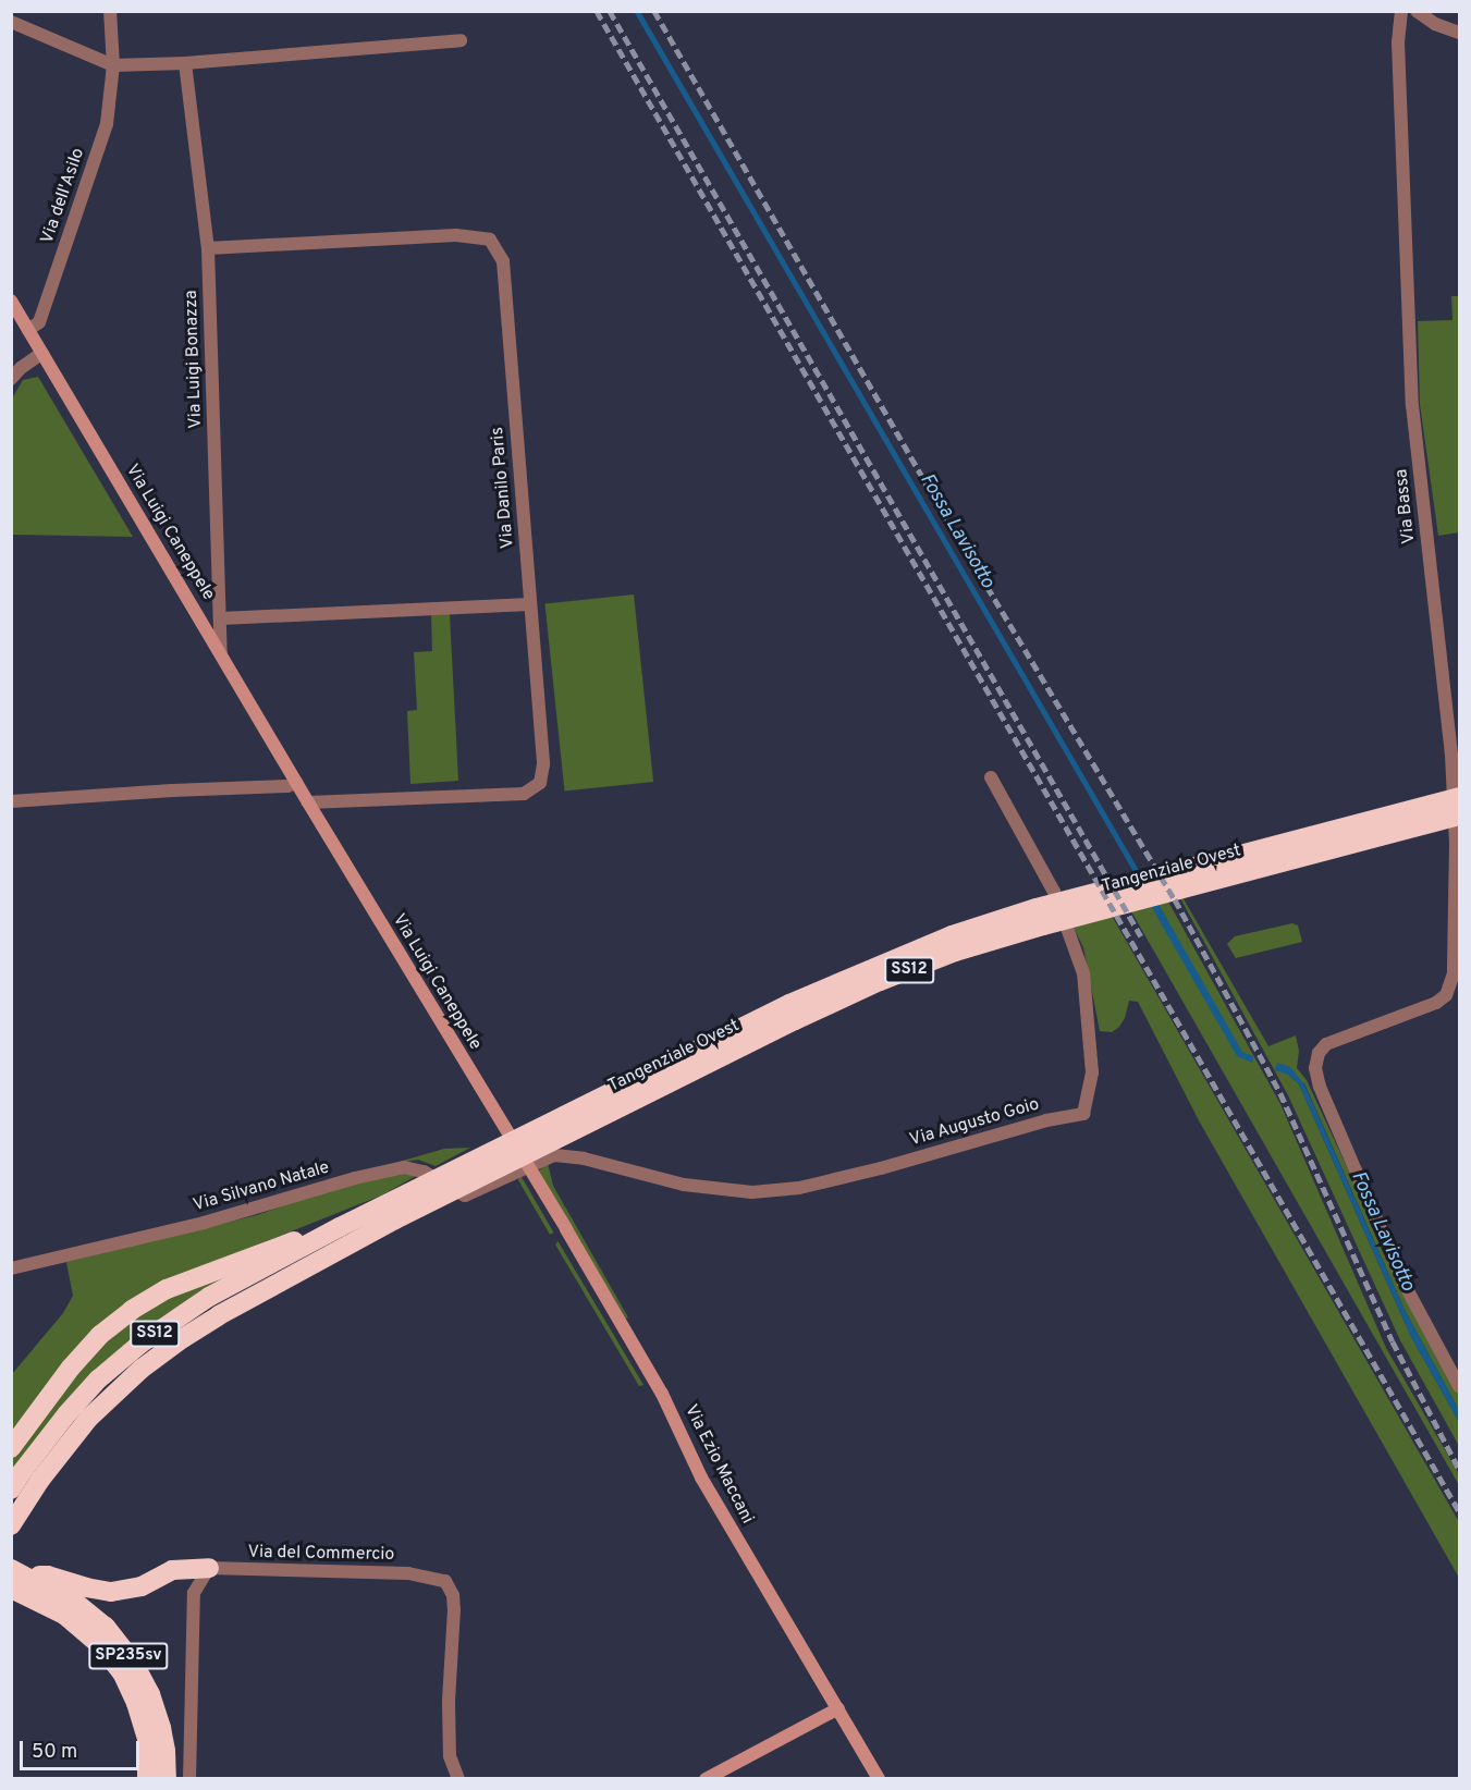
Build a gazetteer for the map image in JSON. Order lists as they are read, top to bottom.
{
  "streets": {
    "highway": ["Tangenziale Ovest", "SS12", "SP235sv"],
    "street": [
      "Via dell'Asilo",
      "Via Luigi Bonazza",
      "Via Danilo Paris",
      "Via Bassa",
      "Via Luigi Caneppele",
      "Via Augusto Goio",
      "Via Silvano Natale",
      "Via Ezio Maccani",
      "Via del Commercio"
    ]
  },
  "crossings": [
    ["Via dell'Asilo", "Via Luigi Caneppele"],
    ["Via Luigi Bonazza", "Via Danilo Paris"],
    ["Via Luigi Bonazza", "Via Luigi Caneppele"],
    ["Via Danilo Paris", "Via Luigi Caneppele"],
    ["Via Luigi Caneppele", "Via Augusto Goio"],
    ["Via Luigi Caneppele", "Via Silvano Natale"],
    ["Via Luigi Caneppele", "Via Ezio Maccani"],
    ["Via Augusto Goio", "Via Silvano Natale"],
    ["Via Augusto Goio", "Via Ezio Maccani"],
    ["Via Silvano Natale", "Via Ezio Maccani"]
  ],
  "water": ["Fossa Lavisotto"],
  "scale_bar": "50 m"
}
